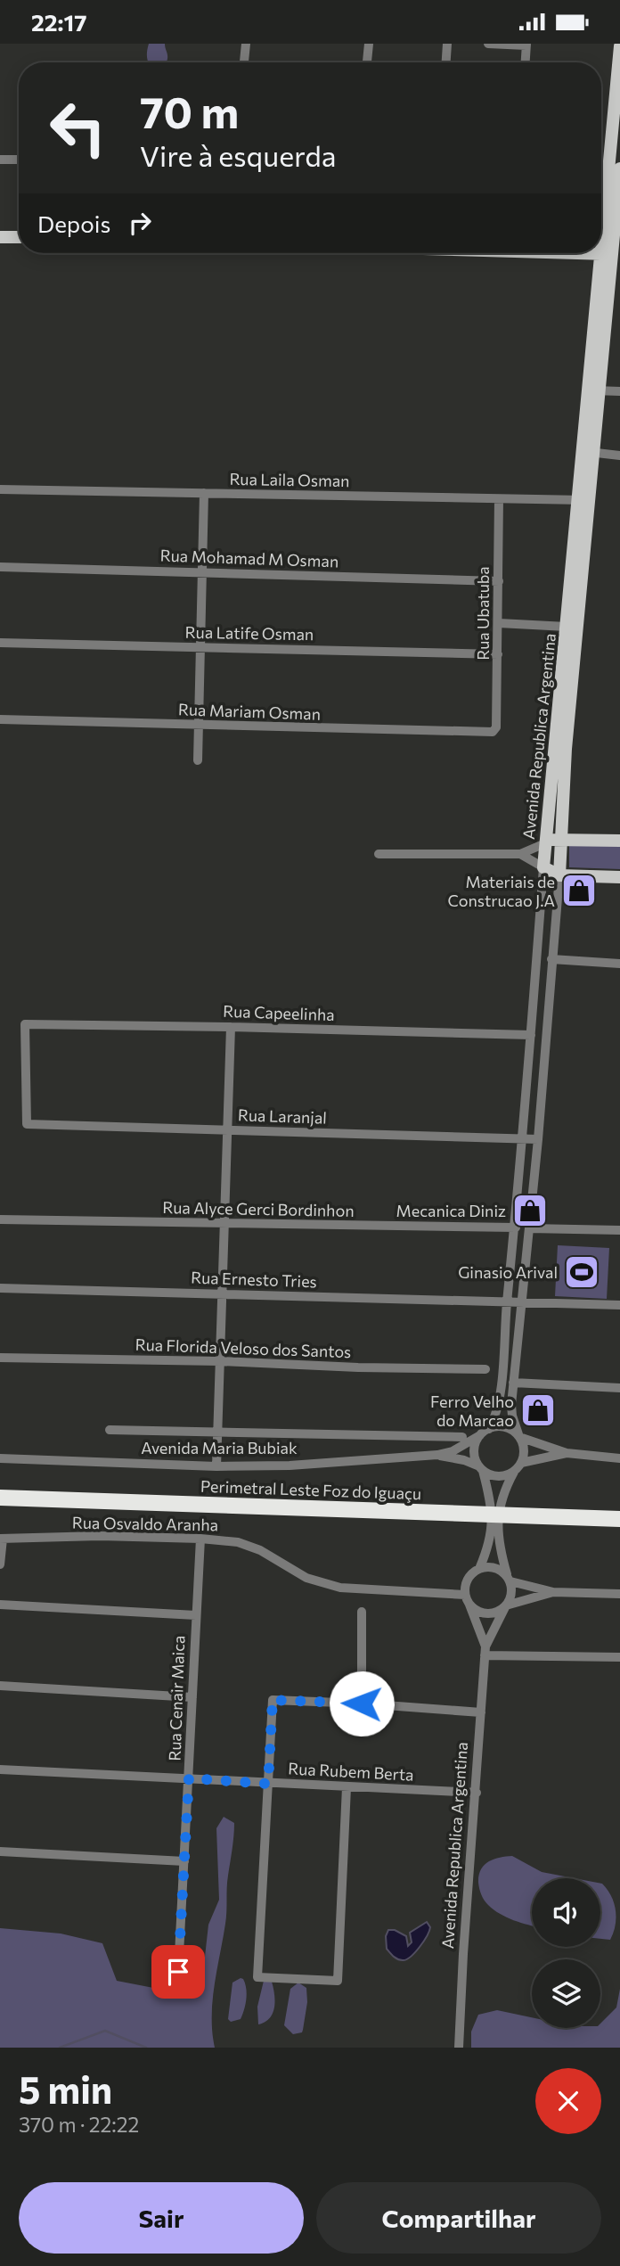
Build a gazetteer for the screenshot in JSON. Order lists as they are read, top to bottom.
{
  "streets": {
    "highway": ["Perimetral Leste Foz do Iguaçu"],
    "main road": ["Avenida Republica Argentina"],
    "street": [
      "Rua Laila Osman",
      "Rua Mohamad M Osman",
      "Rua Ubatuba",
      "Rua Latife Osman",
      "Rua Mariam Osman",
      "Rua Capeelinha",
      "Rua Laranjal",
      "Rua Alyce Gerci Bordinhon",
      "Rua Ernesto Tries",
      "Rua Florida Veloso dos Santos",
      "Avenida Maria Bubiak",
      "Rua Osvaldo Aranha",
      "Rua Cenair Maica",
      "Rua Rubem Berta"
    ]
  },
  "crossings": [
    ["Rua Laila Osman", "Rua Ubatuba"],
    ["Rua Laila Osman", "Avenida Republica Argentina"],
    ["Rua Mohamad M Osman", "Rua Ubatuba"],
    ["Rua Ubatuba", "Rua Latife Osman"],
    ["Rua Ubatuba", "Rua Mariam Osman"],
    ["Avenida Republica Argentina", "Rua Capeelinha"],
    ["Avenida Republica Argentina", "Rua Laranjal"],
    ["Avenida Republica Argentina", "Rua Alyce Gerci Bordinhon"],
    ["Avenida Republica Argentina", "Rua Ernesto Tries"],
    ["Avenida Republica Argentina", "Avenida Maria Bubiak"],
    ["Avenida Republica Argentina", "Rua Osvaldo Aranha"],
    ["Avenida Republica Argentina", "Rua Rubem Berta"],
    ["Rua Capeelinha", "Rua Laranjal"],
    ["Rua Osvaldo Aranha", "Rua Cenair Maica"],
    ["Rua Cenair Maica", "Rua Rubem Berta"]
  ],
  "places": {
    "shop": ["Materiais de Construcao J.A", "Mecanica Diniz", "Ferro Velho do Marcao"],
    "sports": ["Ginasio Arival"]
  },
  "page": {
    "status": "22:17",
    "turn": ["70 m", "Vire à esquerda"],
    "then": "Depois",
    "heading": ["5 min", "370 m · 22:22"],
    "buttons": ["Sair", "Compartilhar"]
  }
}
